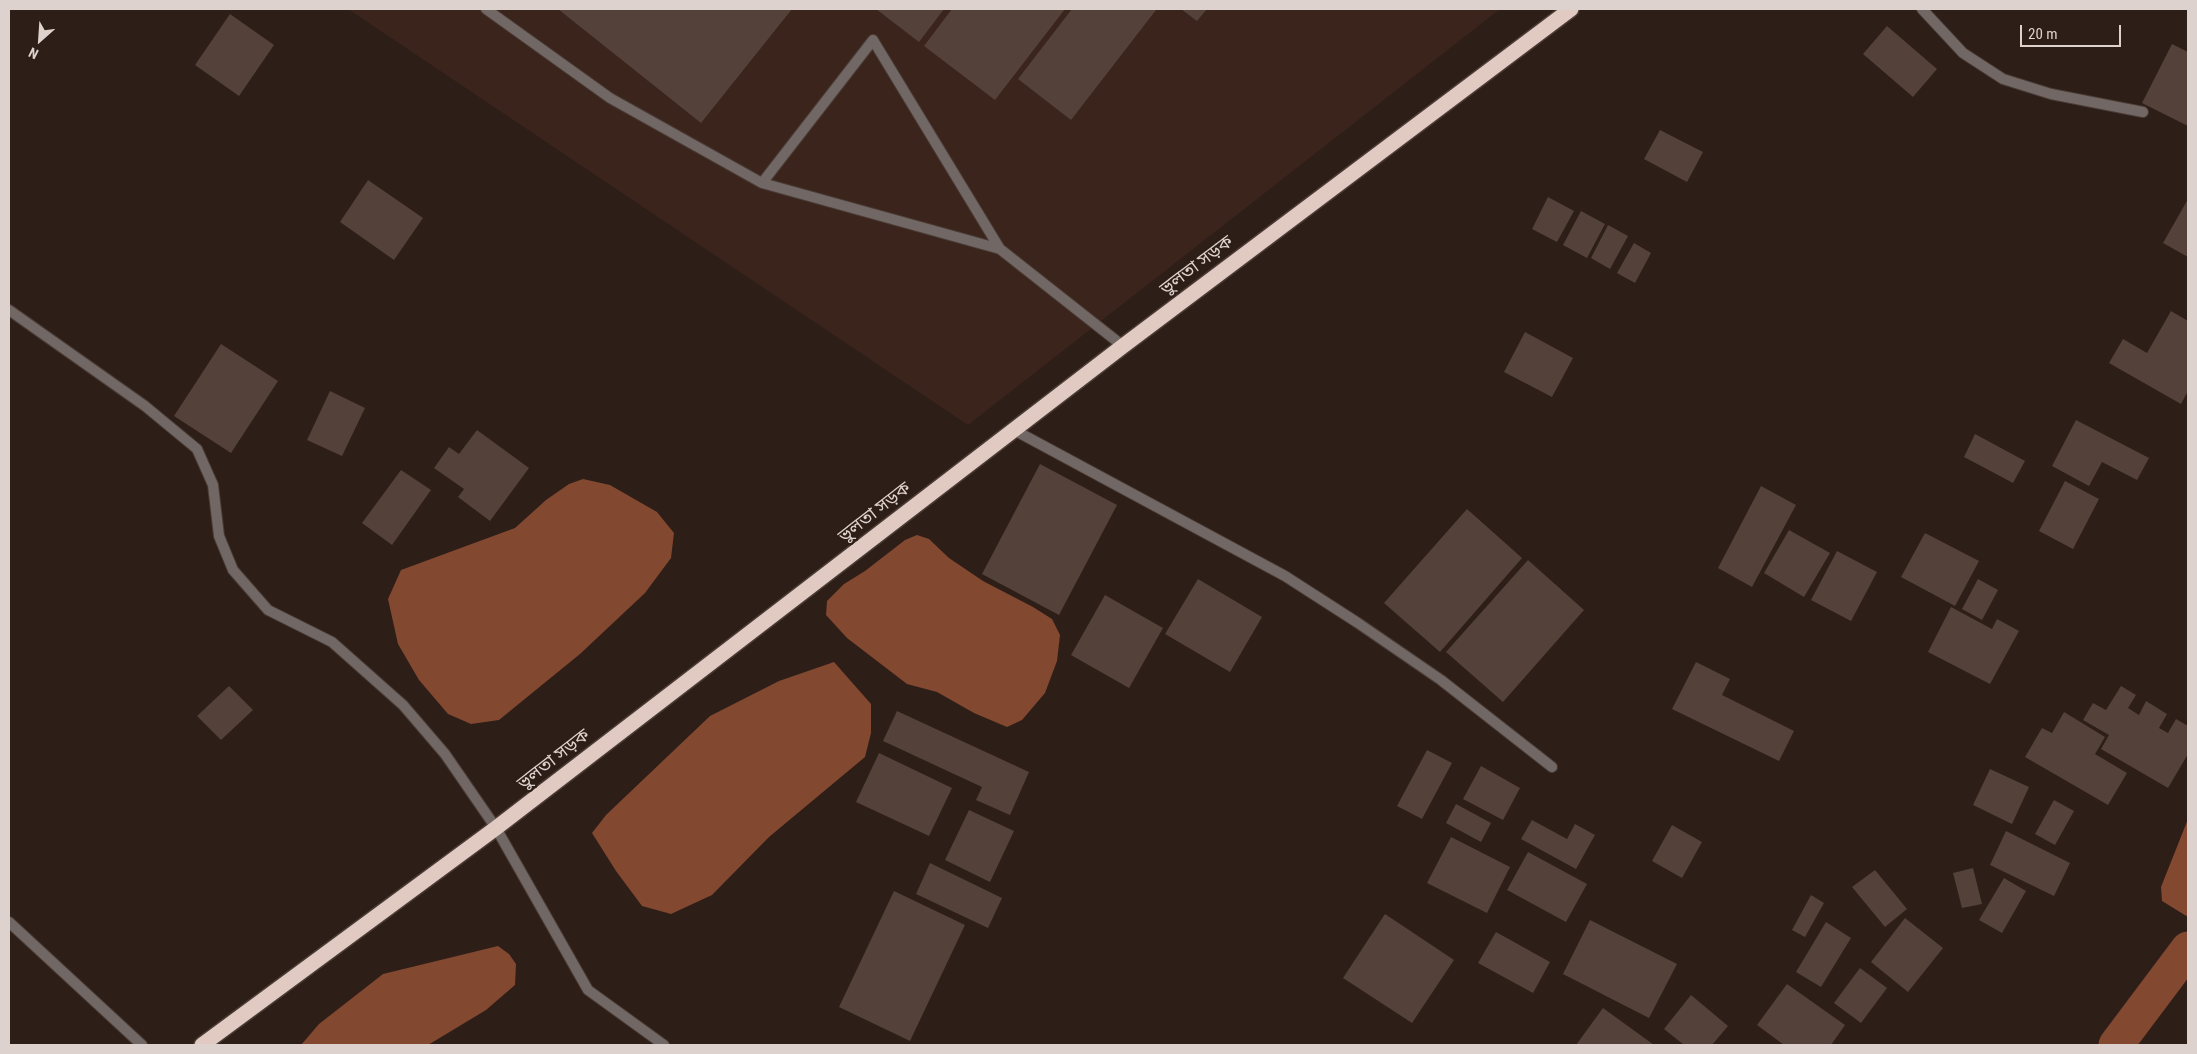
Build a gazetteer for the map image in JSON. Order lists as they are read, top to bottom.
{
  "streets": {
    "highway": ["ভুলতা সড়ক"]
  },
  "scale_bar": "20 m",
  "north": "bottom left"
}
